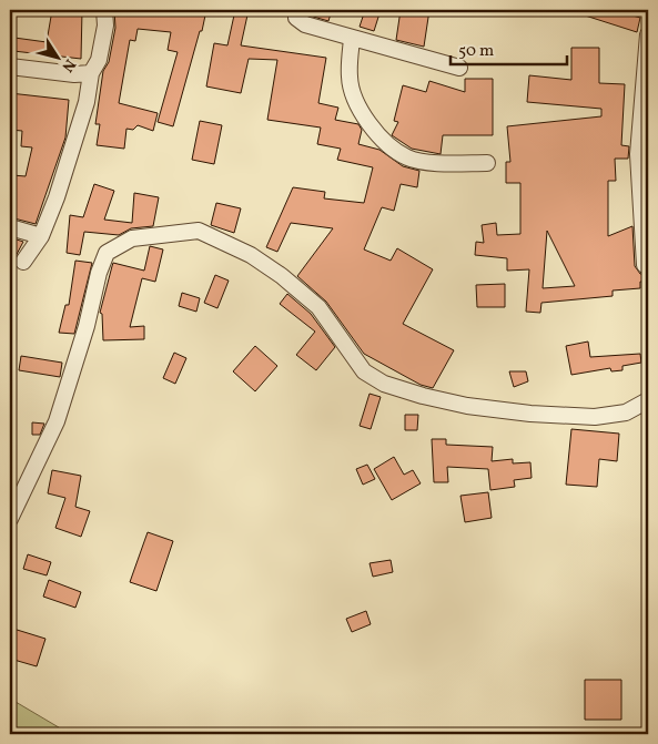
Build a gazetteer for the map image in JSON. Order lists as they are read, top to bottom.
{
  "scale_bar": "50 m",
  "north": "bottom right"
}
